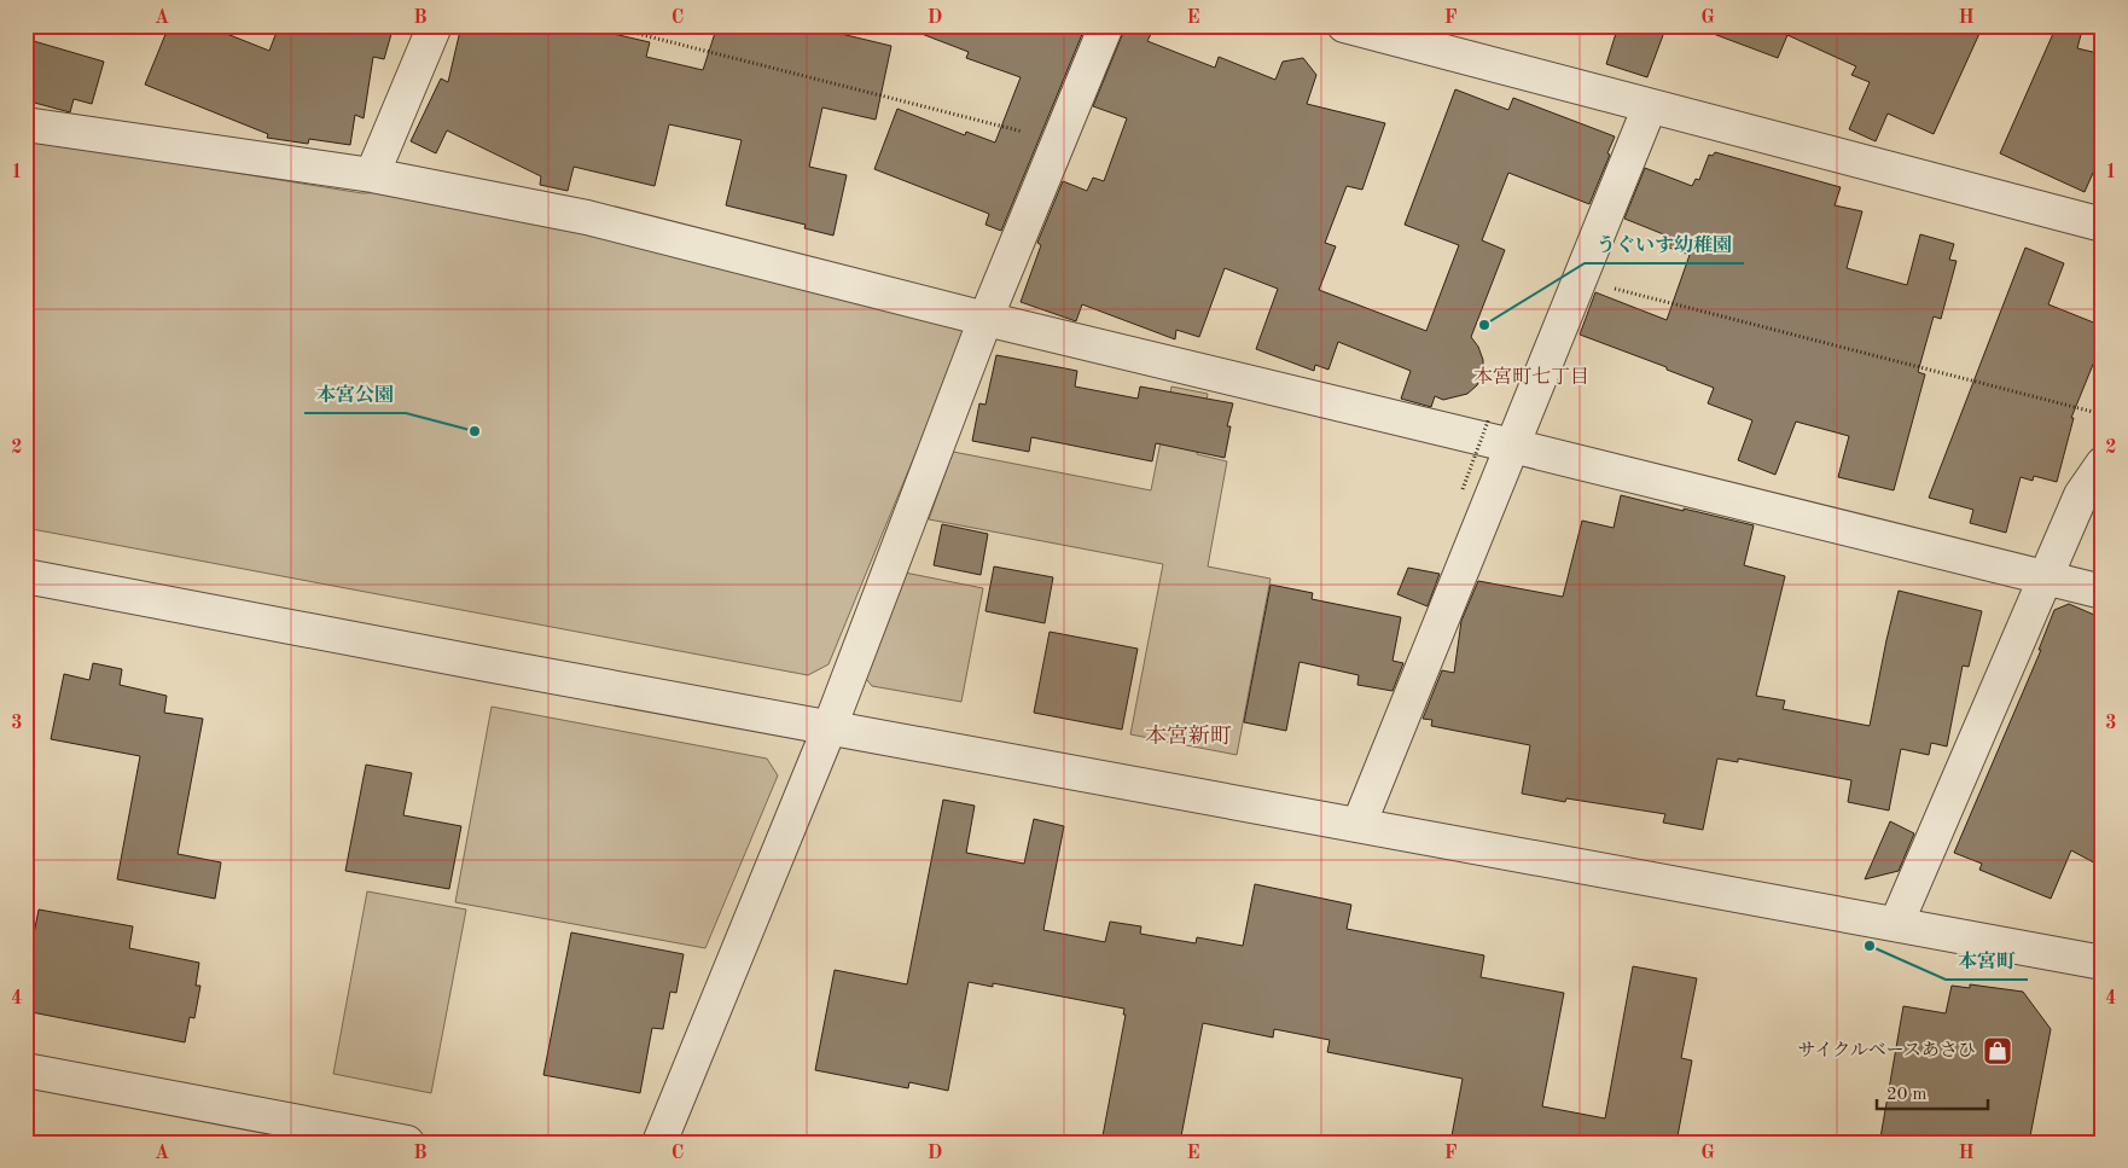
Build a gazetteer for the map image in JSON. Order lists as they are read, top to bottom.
{
  "districts": ["本宮町七丁目", "本宮新町"],
  "places": {
    "other": ["うぐいす幼稚園", "本宮公園", "本宮町"],
    "shop": ["サイクルベースあさひ"]
  },
  "scale_bar": "20 m",
  "grid": {
    "columns": [
      "A",
      "B",
      "C",
      "D",
      "E",
      "F",
      "G",
      "H"
    ],
    "rows": [
      "1",
      "2",
      "3",
      "4"
    ]
  }
}
